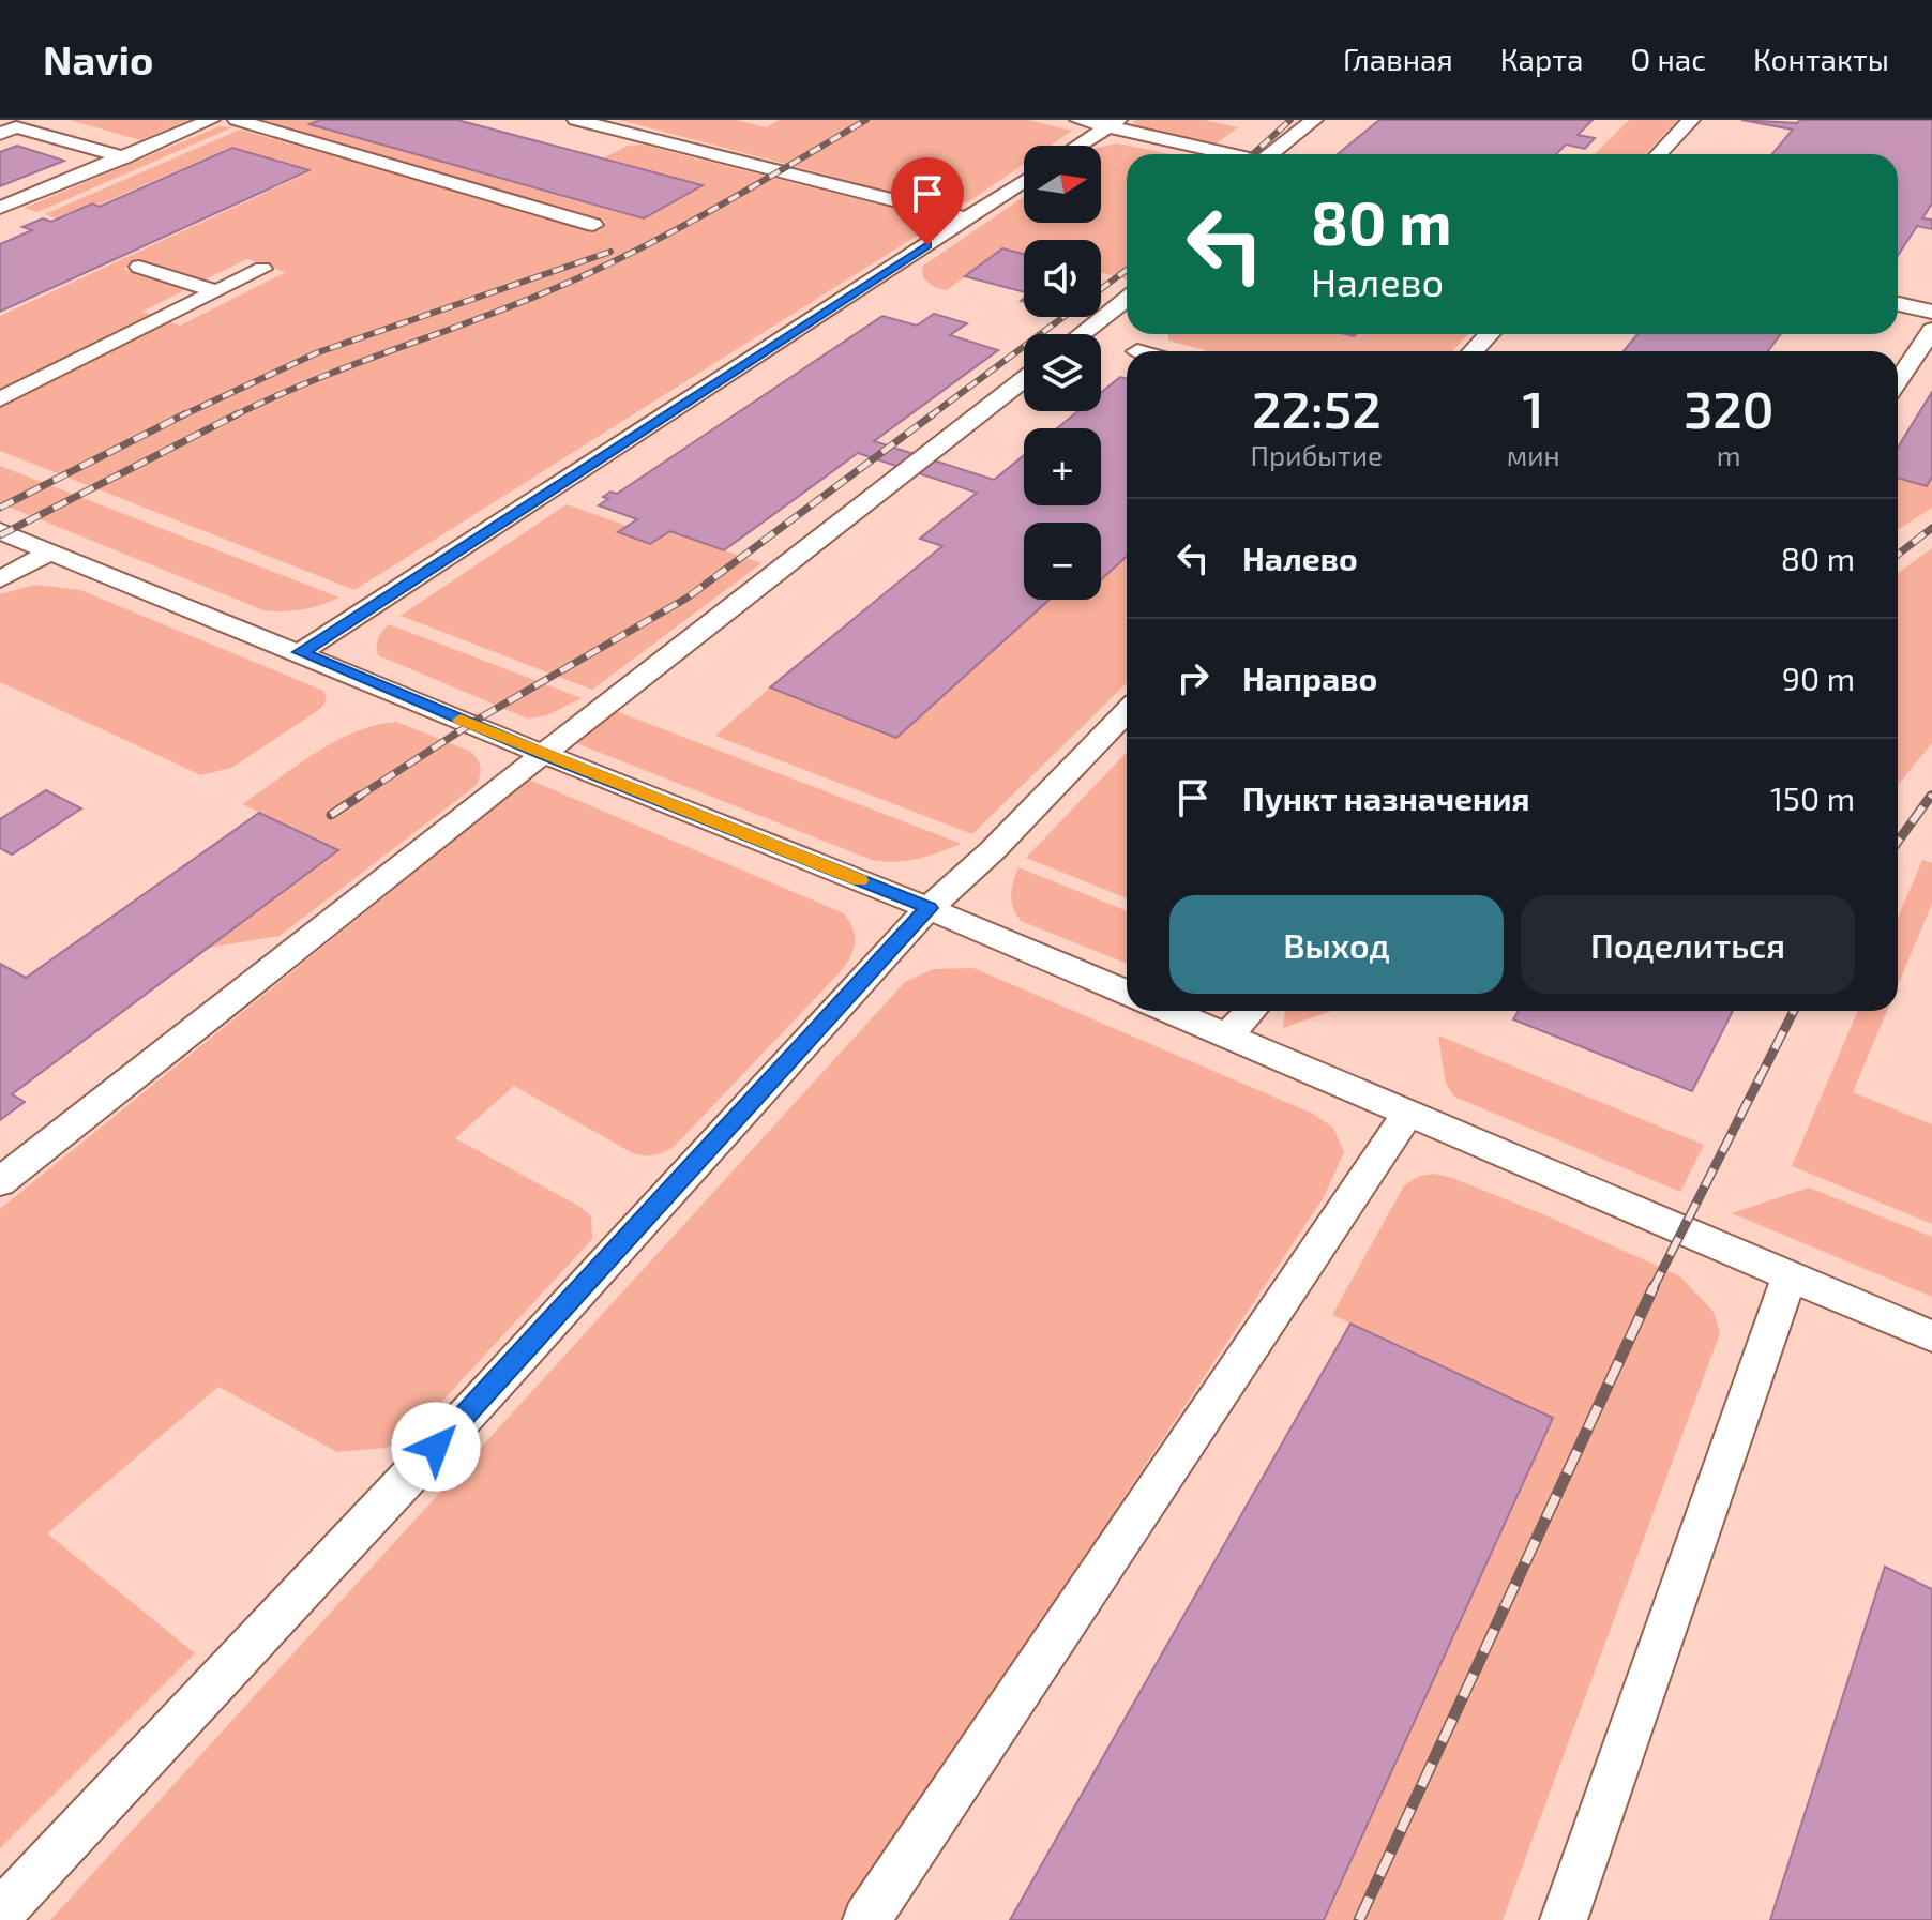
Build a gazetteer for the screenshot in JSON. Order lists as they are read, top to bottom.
{
  "north": "right",
  "page": {
    "header": "Navio",
    "nav": [
      "Главная",
      "Карта",
      "О нас",
      "Контакты"
    ],
    "map_buttons": ["+", "−"],
    "turn": ["80 m", "Налево"],
    "eta": [
      "22:52",
      "Прибытие",
      "1",
      "мин",
      "320",
      "m"
    ],
    "list": [
      {
        "name": "Налево",
        "value": "80 m"
      },
      {
        "name": "Направо",
        "value": "90 m"
      },
      {
        "name": "Пункт назначения",
        "value": "150 m"
      }
    ],
    "buttons": ["Выход", "Поделиться"]
  }
}
